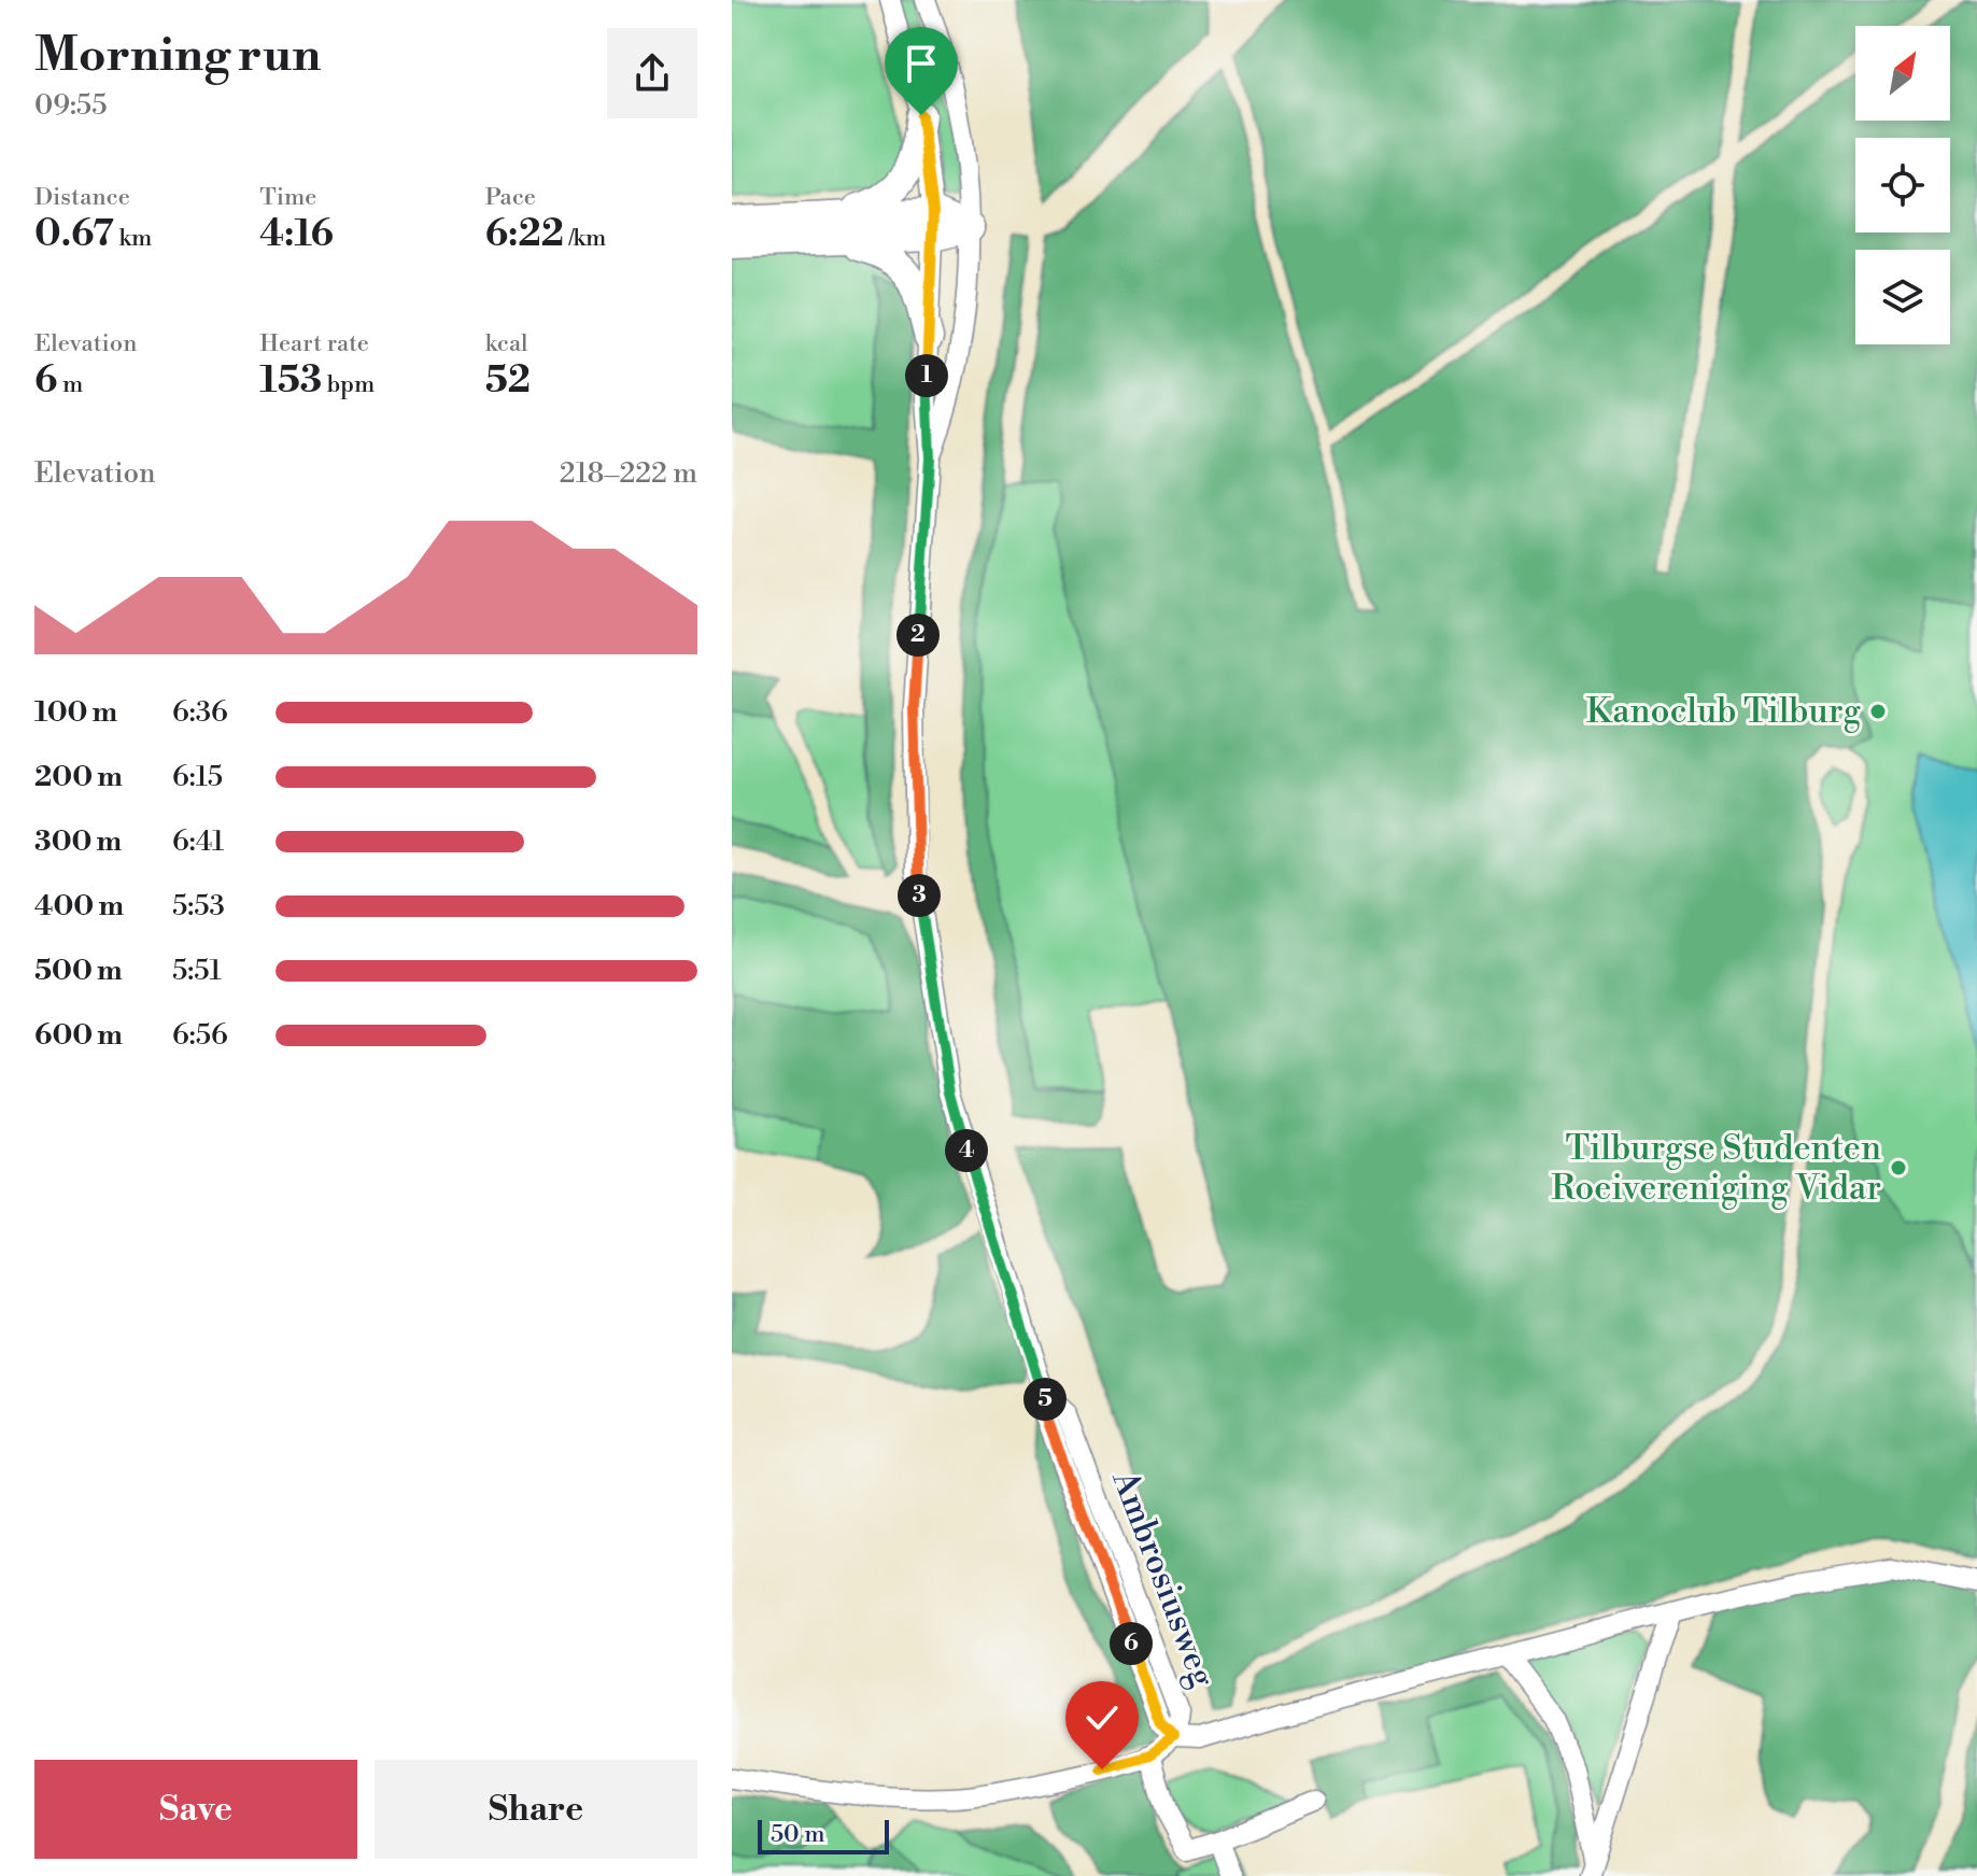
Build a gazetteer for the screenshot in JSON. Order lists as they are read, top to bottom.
{
  "streets": {
    "street": ["Ambrosiusweg"]
  },
  "places": ["Kanoclub Tilburg", "Tilburgse Studenten Roeivereniging Vidar"],
  "scale_bar": "50 m",
  "north": "top right",
  "page": {
    "heading": ["Morning run", "09:55"],
    "stats": [
      ["Distance", "0.67 km"],
      ["Time", "4:16"],
      ["Pace", "6:22 /km"],
      ["Elevation", "6 m"],
      ["Heart rate", "153 bpm"],
      ["kcal", "52"]
    ],
    "pins": [
      "1",
      "2",
      "3",
      "4",
      "5",
      "6"
    ],
    "chart": ["Elevation", "218–222 m"],
    "list": [
      {
        "name": "100 m",
        "note": "6:36"
      },
      {
        "name": "200 m",
        "note": "6:15"
      },
      {
        "name": "300 m",
        "note": "6:41"
      },
      {
        "name": "400 m",
        "note": "5:53"
      },
      {
        "name": "500 m",
        "note": "5:51"
      },
      {
        "name": "600 m",
        "note": "6:56"
      }
    ],
    "buttons": ["Save", "Share"],
    "scale": "50 m"
  }
}
